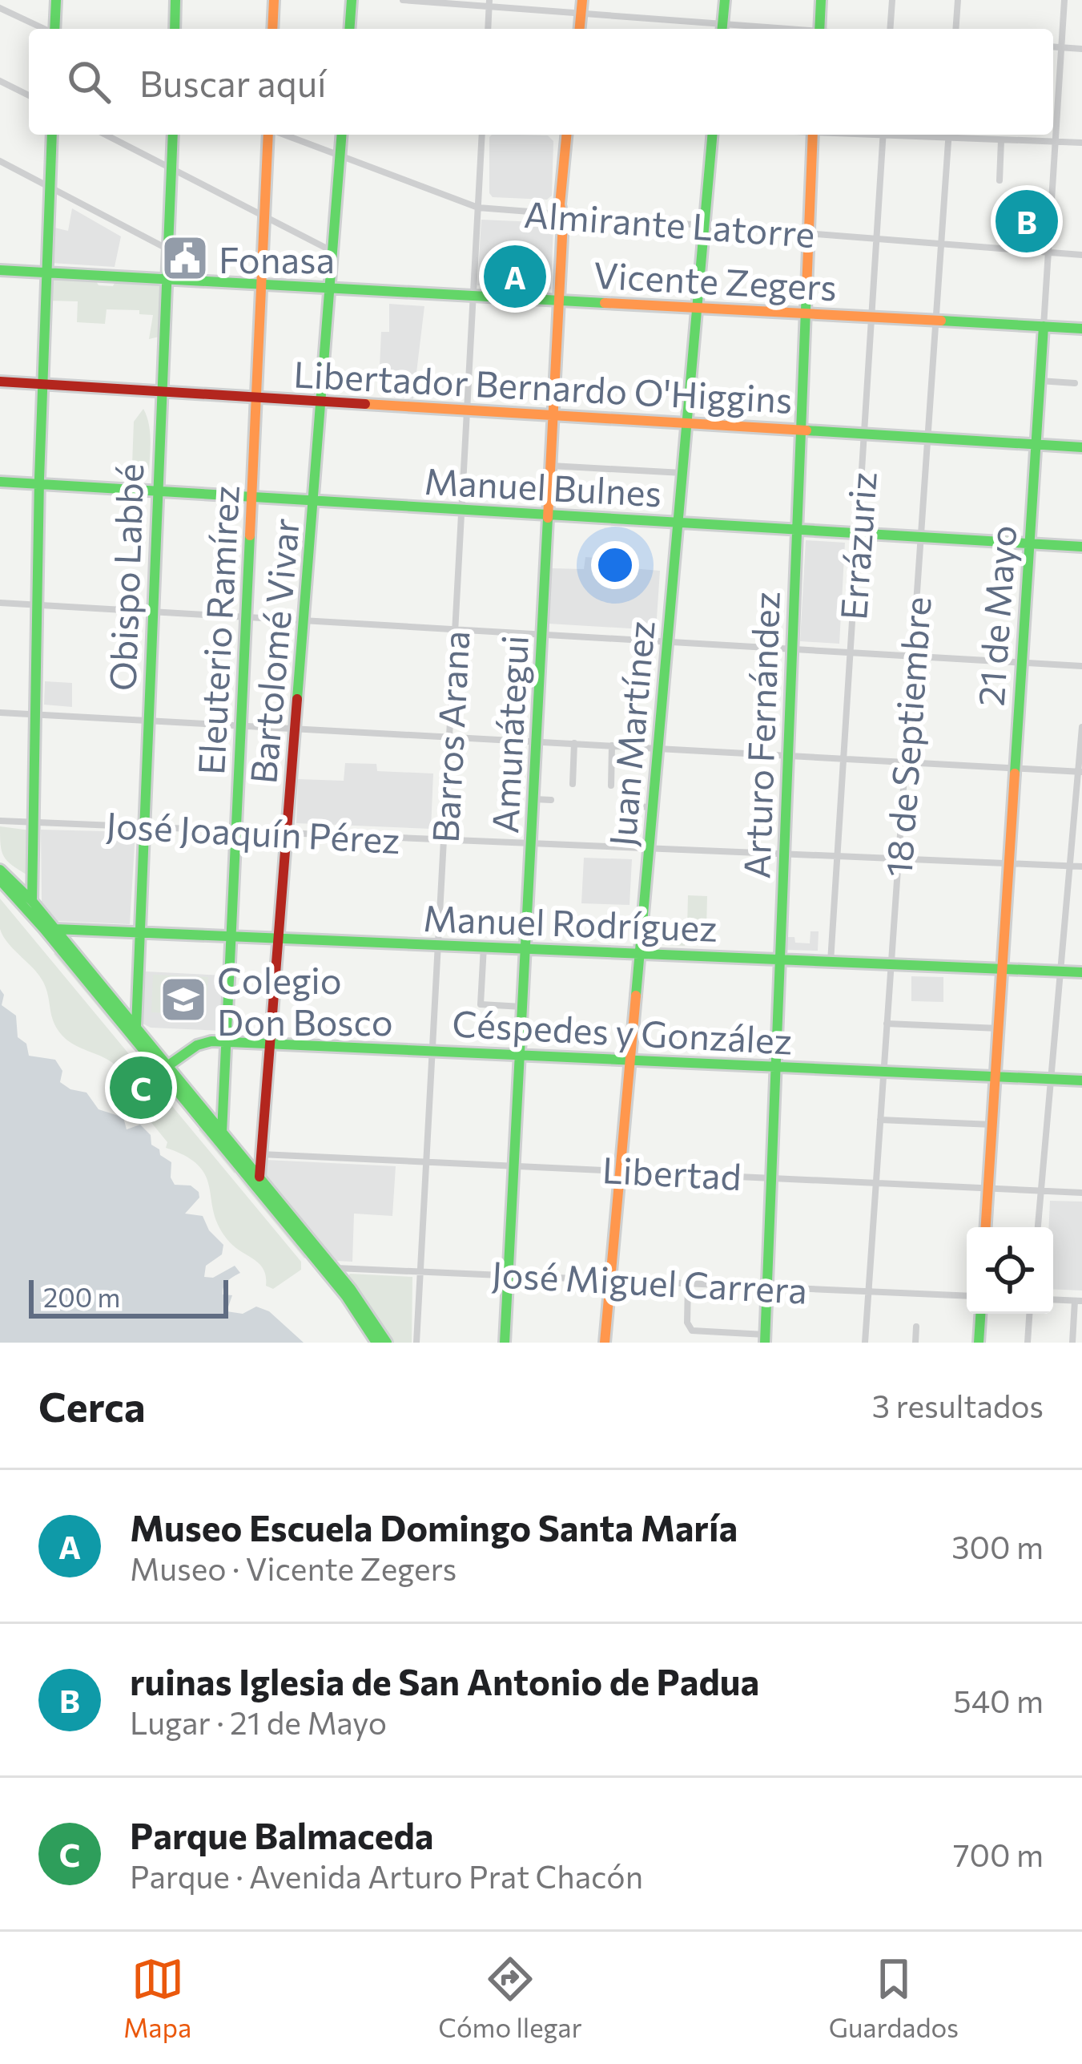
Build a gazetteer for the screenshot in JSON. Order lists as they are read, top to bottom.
{
  "streets": {
    "street": [
      "Almirante Latorre",
      "Vicente Zegers",
      "Libertador Bernardo O'Higgins",
      "Manuel Bulnes",
      "Errázuriz",
      "Obispo Labbé",
      "21 de Mayo",
      "Eleuterio Ramírez",
      "Bartolomé Vivar",
      "Juan Martínez",
      "Amunátegui",
      "Arturo Fernández",
      "Barros Arana",
      "18 de Septiembre",
      "José Joaquín Pérez",
      "Manuel Rodríguez",
      "Céspedes y González",
      "Libertad",
      "José Miguel Carrera"
    ]
  },
  "crossings": [
    ["Almirante Latorre", "Errázuriz"],
    ["Almirante Latorre", "21 de Mayo"],
    ["Almirante Latorre", "Bartolomé Vivar"],
    ["Almirante Latorre", "Juan Martínez"],
    ["Almirante Latorre", "Amunátegui"],
    ["Almirante Latorre", "Arturo Fernández"],
    ["Almirante Latorre", "Barros Arana"],
    ["Almirante Latorre", "18 de Septiembre"],
    ["Vicente Zegers", "Errázuriz"],
    ["Vicente Zegers", "Obispo Labbé"],
    ["Vicente Zegers", "21 de Mayo"],
    ["Vicente Zegers", "Eleuterio Ramírez"],
    ["Vicente Zegers", "Bartolomé Vivar"],
    ["Vicente Zegers", "Juan Martínez"],
    ["Vicente Zegers", "Amunátegui"],
    ["Vicente Zegers", "Arturo Fernández"],
    ["Vicente Zegers", "Barros Arana"],
    ["Vicente Zegers", "18 de Septiembre"],
    ["Libertador Bernardo O'Higgins", "Errázuriz"],
    ["Libertador Bernardo O'Higgins", "Obispo Labbé"],
    ["Libertador Bernardo O'Higgins", "21 de Mayo"],
    ["Libertador Bernardo O'Higgins", "Eleuterio Ramírez"],
    ["Libertador Bernardo O'Higgins", "Bartolomé Vivar"],
    ["Libertador Bernardo O'Higgins", "Juan Martínez"],
    ["Libertador Bernardo O'Higgins", "Amunátegui"],
    ["Libertador Bernardo O'Higgins", "Arturo Fernández"],
    ["Libertador Bernardo O'Higgins", "Barros Arana"],
    ["Libertador Bernardo O'Higgins", "18 de Septiembre"],
    ["Manuel Bulnes", "Errázuriz"],
    ["Manuel Bulnes", "Obispo Labbé"],
    ["Manuel Bulnes", "21 de Mayo"],
    ["Manuel Bulnes", "Eleuterio Ramírez"],
    ["Manuel Bulnes", "Bartolomé Vivar"],
    ["Manuel Bulnes", "Juan Martínez"],
    ["Manuel Bulnes", "Amunátegui"],
    ["Manuel Bulnes", "Arturo Fernández"],
    ["Manuel Bulnes", "Barros Arana"],
    ["Manuel Bulnes", "18 de Septiembre"],
    ["Errázuriz", "José Joaquín Pérez"],
    ["Errázuriz", "Manuel Rodríguez"],
    ["Obispo Labbé", "José Joaquín Pérez"],
    ["Obispo Labbé", "Manuel Rodríguez"],
    ["21 de Mayo", "José Joaquín Pérez"],
    ["21 de Mayo", "Manuel Rodríguez"],
    ["21 de Mayo", "Céspedes y González"],
    ["21 de Mayo", "Libertad"],
    ["Eleuterio Ramírez", "José Joaquín Pérez"],
    ["Eleuterio Ramírez", "Manuel Rodríguez"],
    ["Eleuterio Ramírez", "Céspedes y González"],
    ["Bartolomé Vivar", "José Joaquín Pérez"],
    ["Bartolomé Vivar", "Manuel Rodríguez"],
    ["Bartolomé Vivar", "Céspedes y González"],
    ["Bartolomé Vivar", "Libertad"],
    ["Juan Martínez", "José Joaquín Pérez"],
    ["Juan Martínez", "Manuel Rodríguez"],
    ["Juan Martínez", "Céspedes y González"],
    ["Juan Martínez", "Libertad"],
    ["Juan Martínez", "José Miguel Carrera"],
    ["Amunátegui", "José Joaquín Pérez"],
    ["Amunátegui", "Manuel Rodríguez"],
    ["Amunátegui", "Céspedes y González"],
    ["Amunátegui", "Libertad"],
    ["Amunátegui", "José Miguel Carrera"],
    ["Arturo Fernández", "José Joaquín Pérez"],
    ["Arturo Fernández", "Manuel Rodríguez"],
    ["Arturo Fernández", "Céspedes y González"],
    ["Arturo Fernández", "Libertad"],
    ["Arturo Fernández", "José Miguel Carrera"],
    ["Barros Arana", "José Joaquín Pérez"],
    ["Barros Arana", "Manuel Rodríguez"],
    ["Barros Arana", "Céspedes y González"],
    ["Barros Arana", "Libertad"],
    ["Barros Arana", "José Miguel Carrera"],
    ["18 de Septiembre", "José Joaquín Pérez"],
    ["18 de Septiembre", "Manuel Rodríguez"],
    ["18 de Septiembre", "Céspedes y González"],
    ["18 de Septiembre", "Libertad"],
    ["18 de Septiembre", "José Miguel Carrera"]
  ],
  "places": {
    "public building": ["Fonasa"],
    "school or university": ["Colegio Don Bosco"]
  },
  "scale_bar": "200 m",
  "page": {
    "search": "Buscar aquí",
    "pins": ["B", "A", "C"],
    "scale": "200 m",
    "heading": ["Cerca", "3 resultados"],
    "list": [
      {
        "mark": "A",
        "name": "Museo Escuela Domingo Santa María",
        "note": "Museo · Vicente Zegers",
        "value": "300 m"
      },
      {
        "mark": "B",
        "name": "ruinas Iglesia de San Antonio de Padua",
        "note": "Lugar · 21 de Mayo",
        "value": "540 m"
      },
      {
        "mark": "C",
        "name": "Parque Balmaceda",
        "note": "Parque · Avenida Arturo Prat Chacón",
        "value": "700 m"
      }
    ],
    "nav": ["Mapa", "Cómo llegar", "Guardados"]
  }
}
